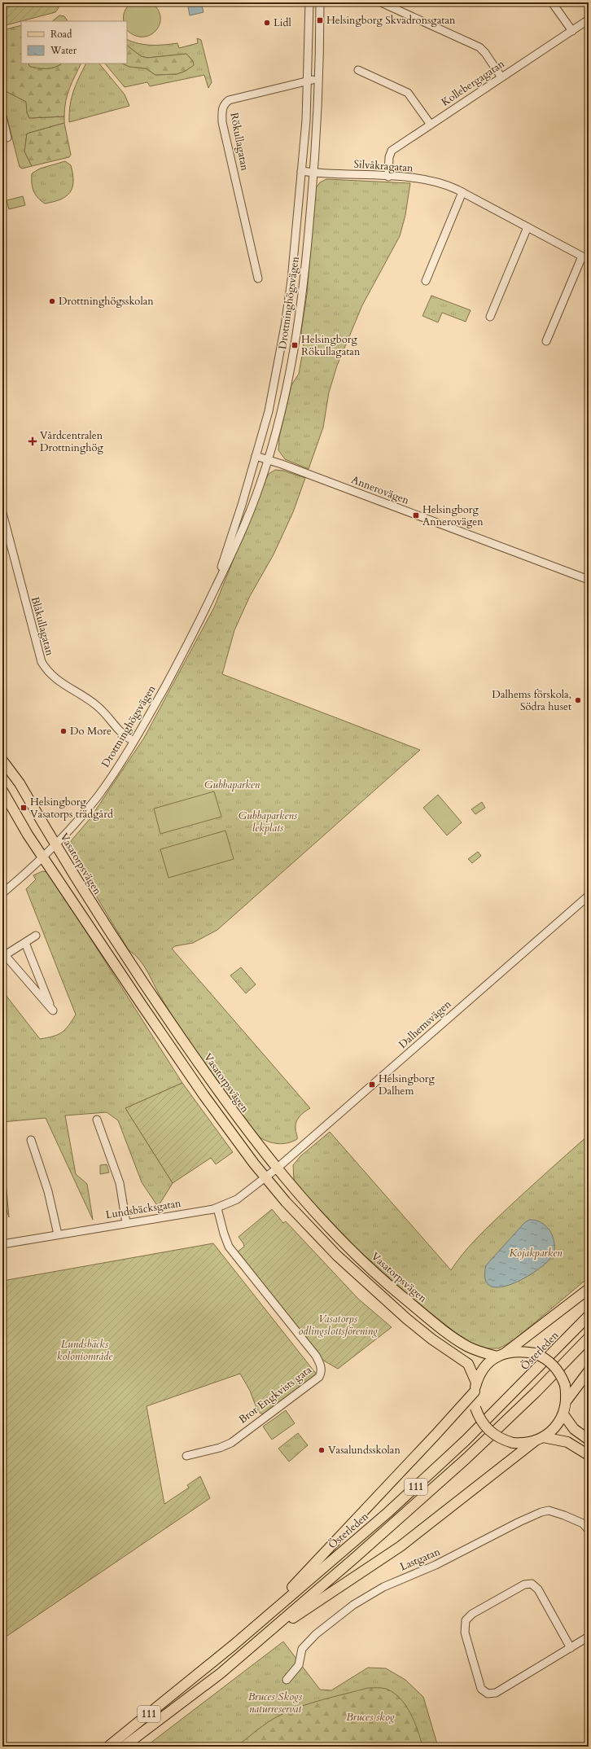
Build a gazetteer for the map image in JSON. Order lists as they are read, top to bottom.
{
  "streets": {
    "main road": ["Vasatorpsvägen", "Österleden", "111"],
    "street": [
      "Kollebergagatan",
      "Rökullagatan",
      "Silvåkragatan",
      "Drottninghögsvägen",
      "Annerovägen",
      "Blåkullagatan",
      "Dalhemsvägen",
      "Lundsbäcksgatan",
      "Bror Engkvists gata",
      "Lastgatan"
    ]
  },
  "crossings": [
    ["Kollebergagatan", "Silvåkragatan"],
    ["Rökullagatan", "Drottninghögsvägen"],
    ["Silvåkragatan", "Drottninghögsvägen"],
    ["Drottninghögsvägen", "Annerovägen"],
    ["Drottninghögsvägen", "Blåkullagatan"],
    ["Drottninghögsvägen", "Vasatorpsvägen"],
    ["Vasatorpsvägen", "Dalhemsvägen"],
    ["Vasatorpsvägen", "Lundsbäcksgatan"],
    ["Dalhemsvägen", "Lundsbäcksgatan"],
    ["Lundsbäcksgatan", "Bror Engkvists gata"]
  ],
  "parks": [
    "Gubbaparken",
    "Gubbaparkens lekplats",
    "Kojakparken",
    "Vasatorps odlingslottsförening",
    "Lundsbäcks koloniområde",
    "Bruces Skogs naturreservat",
    "Bruces skog"
  ],
  "places": {
    "transit": [
      "Helsingborg Skvadronsgatan",
      "Helsingborg Rökullagatan",
      "Helsingborg Annerovägen",
      "Helsingborg Vasatorps trädgård",
      "Helsingborg Dalhem"
    ],
    "other": [
      "Lidl",
      "Drottninghögsskolan",
      "Dalhems förskola, Södra huset",
      "Do More",
      "Vasalundsskolan"
    ],
    "health": ["Vårdcentralen Drottninghög"]
  },
  "legend": ["Road", "Water"]
}
